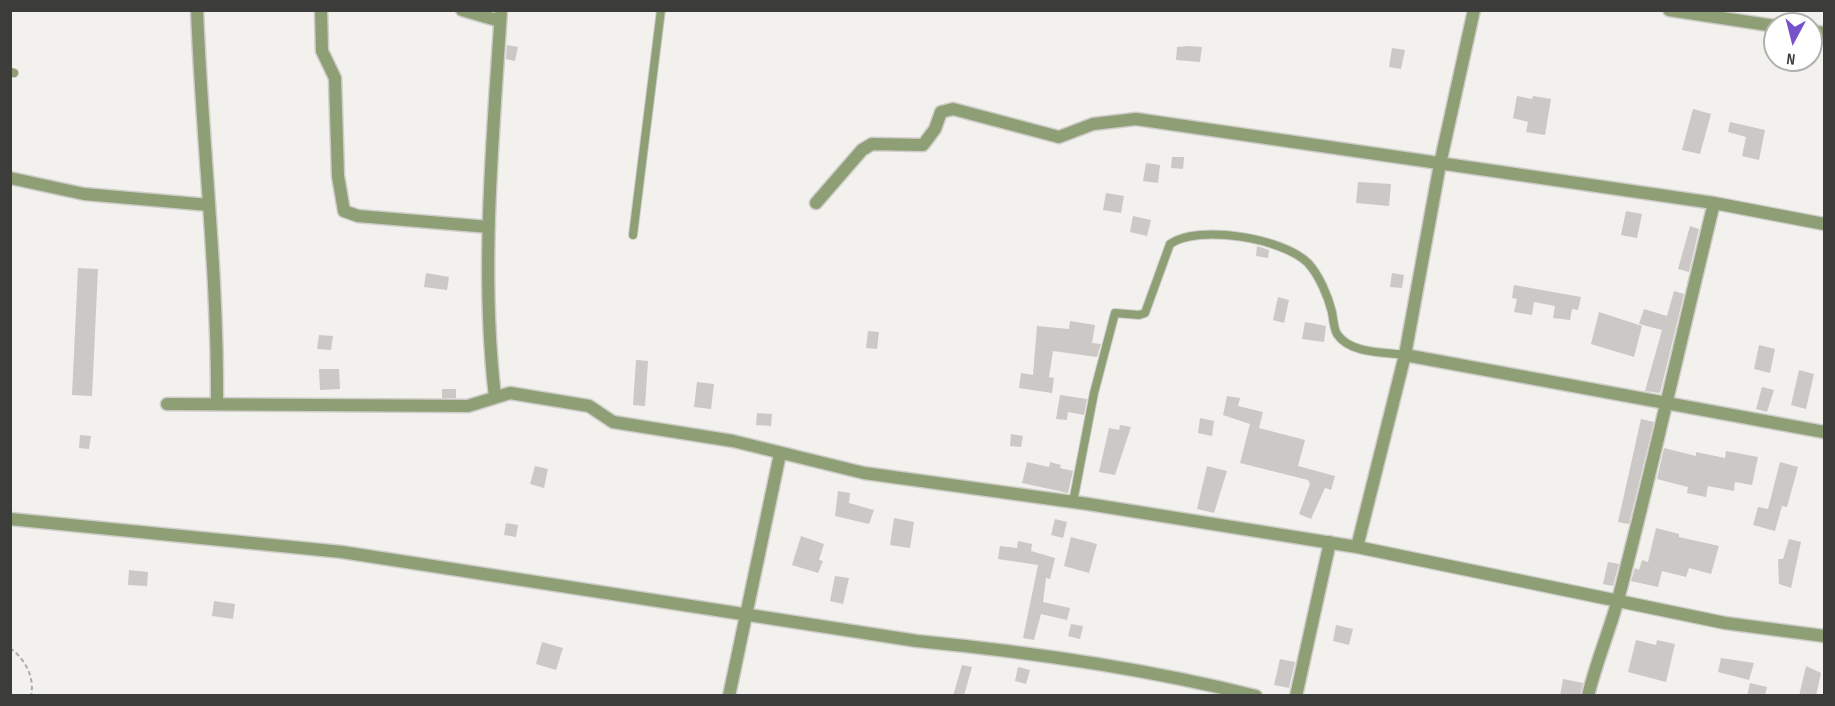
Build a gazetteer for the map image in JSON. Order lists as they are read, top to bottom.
{
  "north": "bottom"
}
